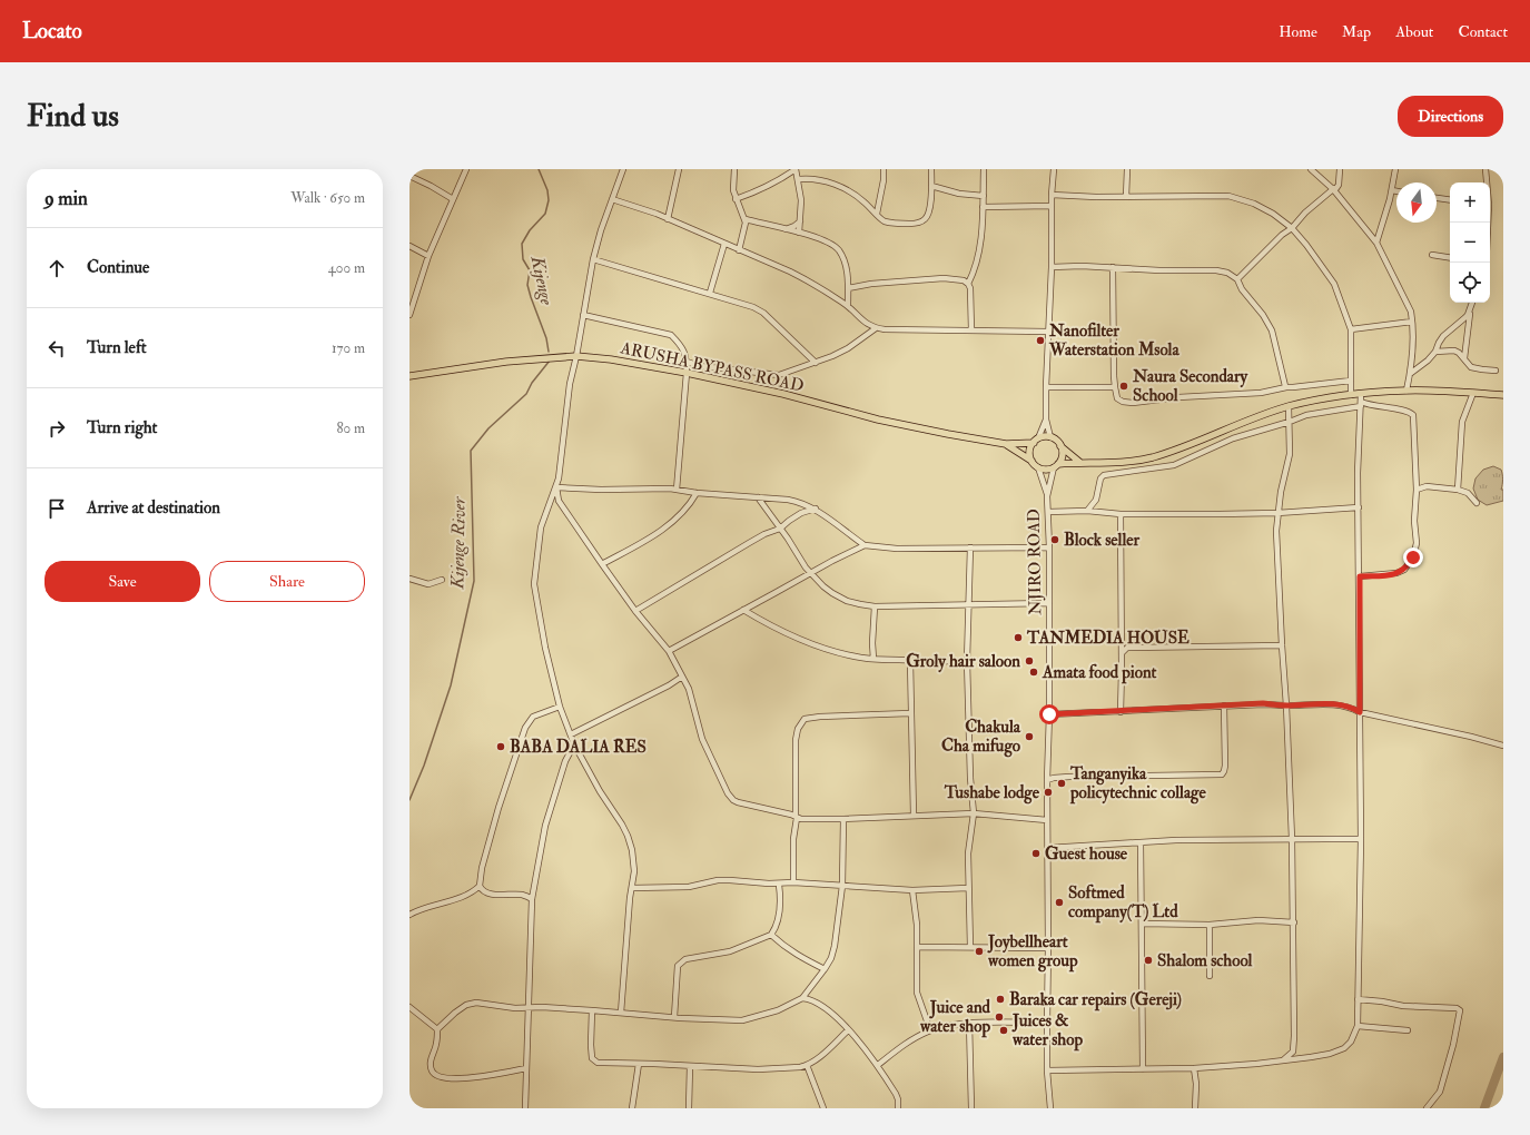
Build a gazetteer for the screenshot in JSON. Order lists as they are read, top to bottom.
{
  "streets": {
    "main road": ["ARUSHA BYPASS ROAD"],
    "street": ["NJIRO ROAD"]
  },
  "crossings": [
    ["ARUSHA BYPASS ROAD", "NJIRO ROAD"]
  ],
  "water": ["Kijenge", "Kijenge River"],
  "places": [
    "Nanofilter Waterstation Msola",
    "Naura Secondary School",
    "Block seller",
    "TANMEDIA HOUSE",
    "Groly hair saloon",
    "Amata food piont",
    "Chakula Cha mifugo",
    "BABA DALIA RES",
    "Tanganyika policytechnic collage",
    "Tushabe lodge",
    "Guest house",
    "Softmed company(T) Ltd",
    "Joybellheart women group",
    "Shalom school",
    "Baraka car repairs (Gereji)",
    "Juice and water shop",
    "Juices & water shop"
  ],
  "north": "bottom",
  "page": {
    "header": "Locato",
    "nav": [
      "Home",
      "Map",
      "About",
      "Contact"
    ],
    "buttons": [
      "Directions",
      ["Save", "Share"]
    ],
    "title": "Find us",
    "heading": ["9 min", "Walk · 650 m"],
    "map_buttons": ["+", "−"],
    "list": [
      ["Continue", "400 m"],
      ["Turn left", "170 m"],
      ["Turn right", "80 m"],
      "Arrive at destination"
    ]
  }
}
